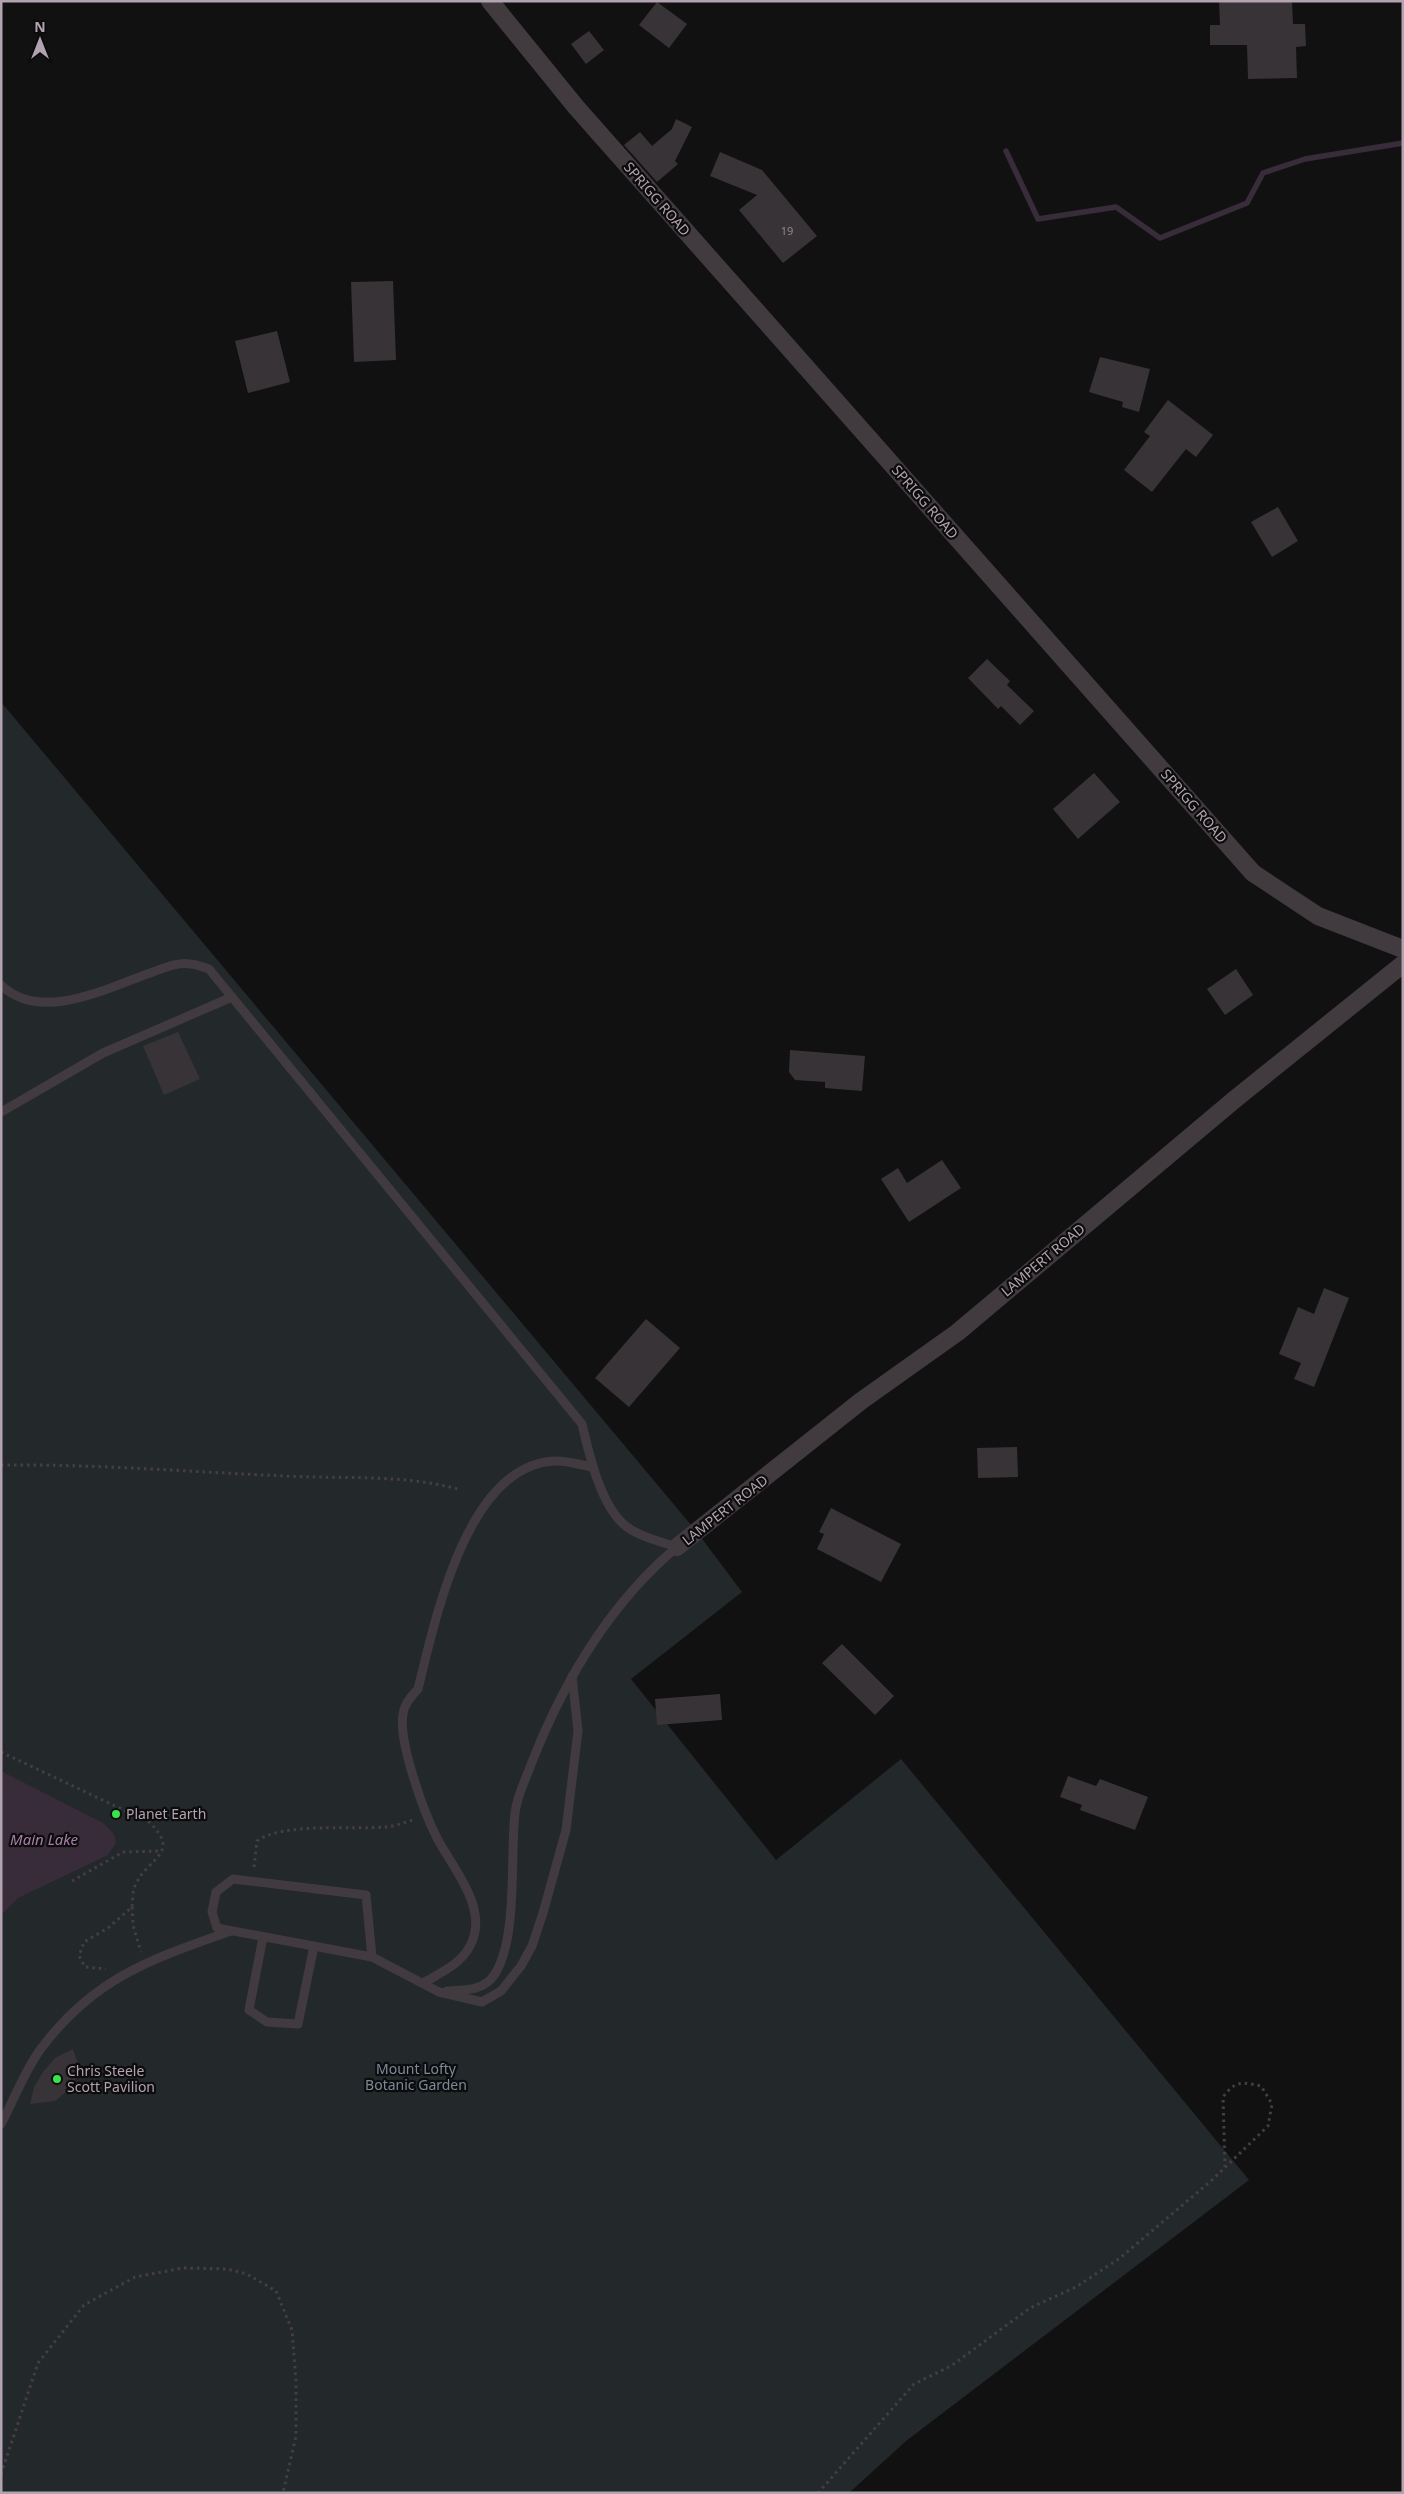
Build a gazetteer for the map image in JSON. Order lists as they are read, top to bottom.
{
  "streets": {
    "street": ["SPRIGG ROAD", "LAMPERT ROAD"]
  },
  "water": ["Main Lake"],
  "parks": ["Mount Lofty Botanic Garden"],
  "places": ["Planet Earth", "Chris Steele Scott Pavilion"],
  "house_numbers": ["19"],
  "north": "top"
}
